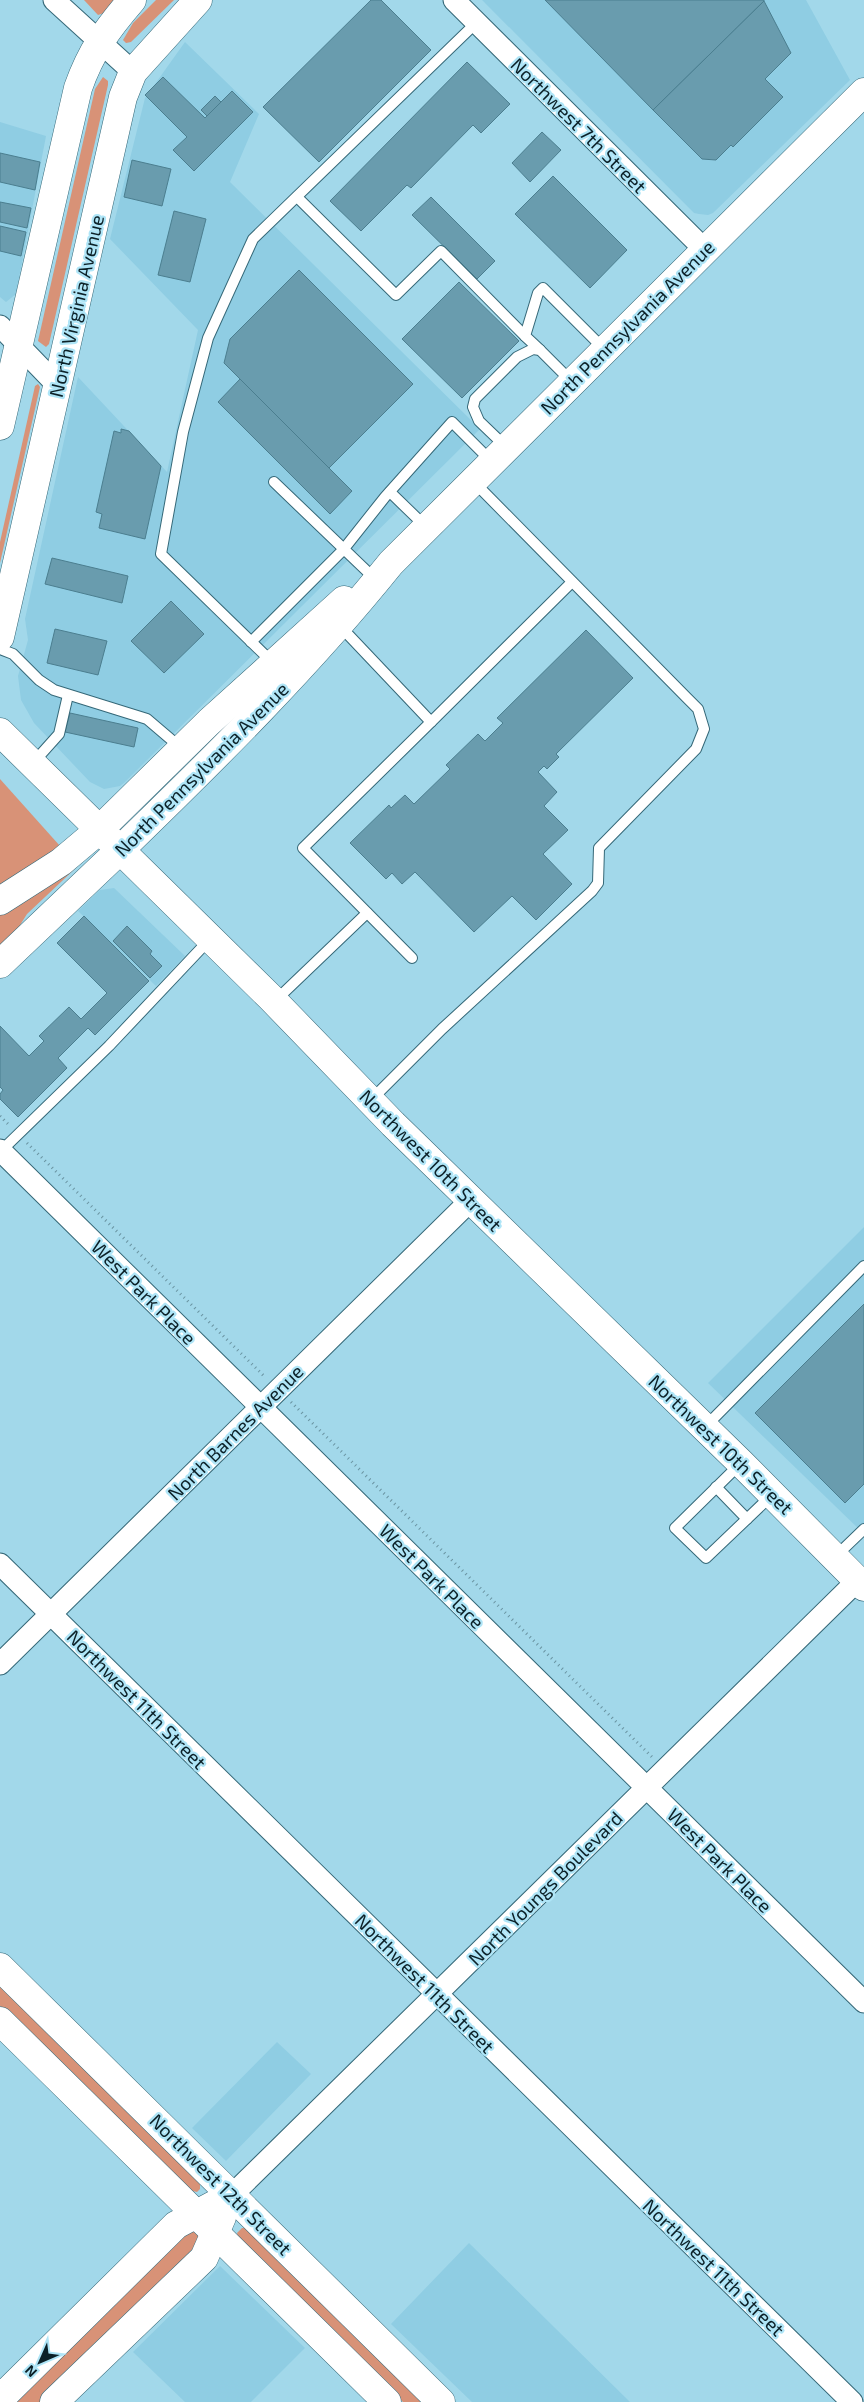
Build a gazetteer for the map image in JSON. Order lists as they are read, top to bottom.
{
  "streets": {
    "main road": [
      "North Virginia Avenue",
      "North Pennsylvania Avenue",
      "Northwest 10th Street",
      "North Youngs Boulevard",
      "Northwest 12th Street"
    ],
    "street": [
      "Northwest 7th Street",
      "West Park Place",
      "North Barnes Avenue",
      "Northwest 11th Street"
    ]
  },
  "crossings": [
    ["Northwest 7th Street", "North Pennsylvania Avenue"],
    ["North Pennsylvania Avenue", "Northwest 10th Street"],
    ["Northwest 10th Street", "North Barnes Avenue"],
    ["Northwest 10th Street", "North Youngs Boulevard"],
    ["West Park Place", "North Barnes Avenue"],
    ["West Park Place", "North Youngs Boulevard"],
    ["North Barnes Avenue", "Northwest 11th Street"],
    ["Northwest 11th Street", "North Youngs Boulevard"],
    ["North Youngs Boulevard", "Northwest 12th Street"]
  ],
  "north": "bottom left"
}
